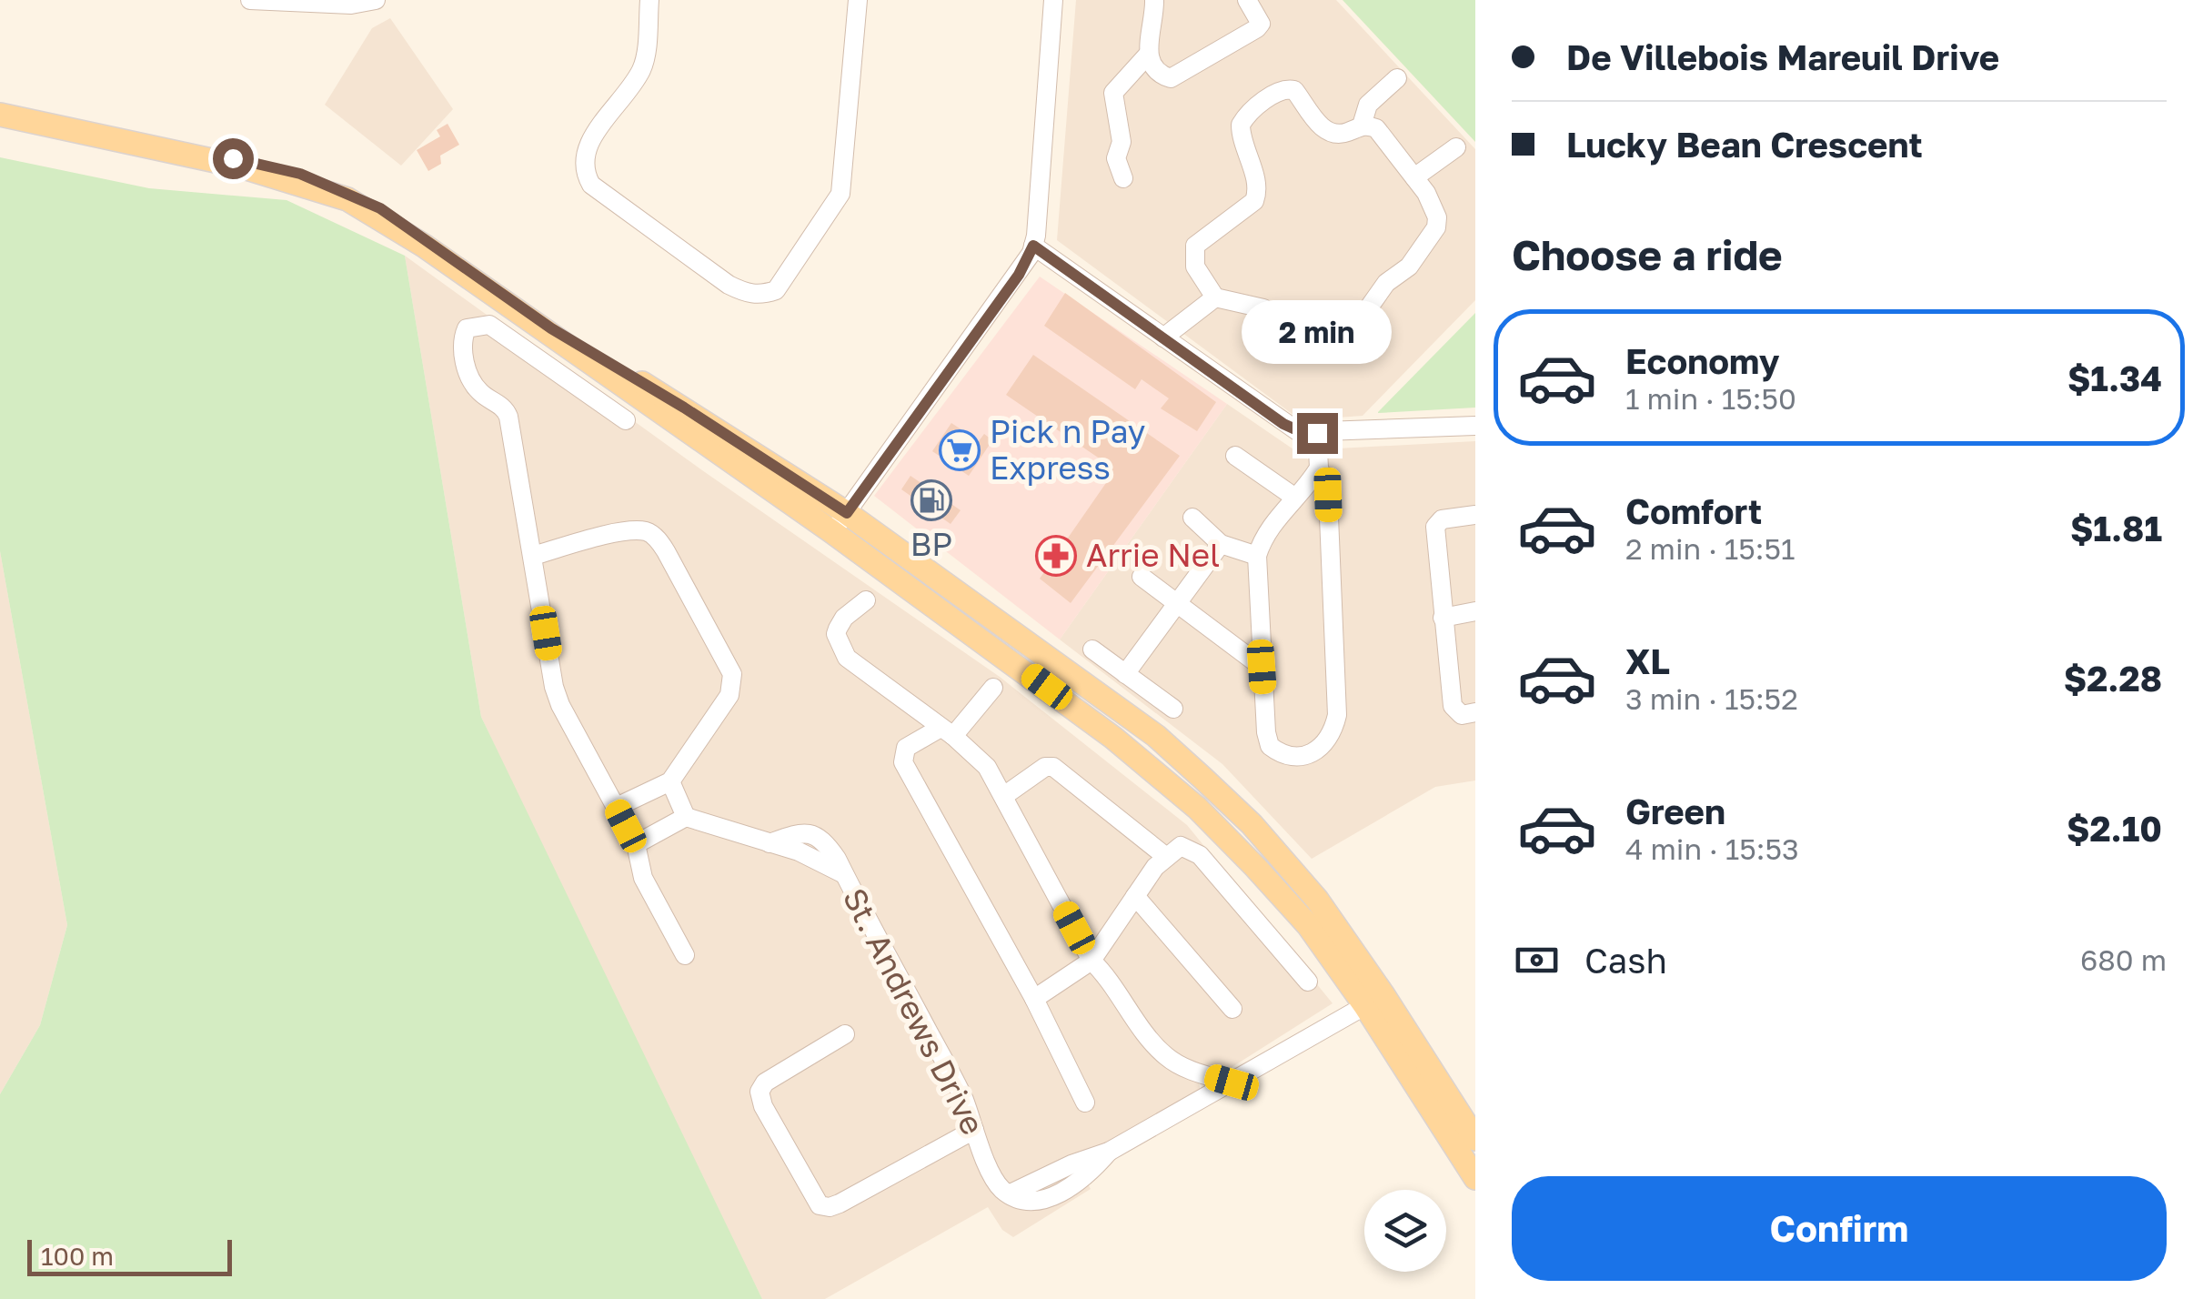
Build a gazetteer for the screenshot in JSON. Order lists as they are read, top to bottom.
{
  "streets": {
    "street": ["St. Andrews Drive"]
  },
  "places": {
    "supermarket": ["Pick n Pay Express"],
    "fuel station": ["BP"],
    "pharmacy": ["Arrie Nel"]
  },
  "scale_bar": "100 m",
  "page": {
    "banner": ["De Villebois Mareuil Drive", "Lucky Bean Crescent"],
    "heading": "Choose a ride",
    "bubble": "2 min",
    "list": [
      {
        "name": "Economy",
        "note": "1 min · 15:50",
        "value": "$1.34"
      },
      {
        "name": "Comfort",
        "note": "2 min · 15:51",
        "value": "$1.81"
      },
      {
        "name": "XL",
        "note": "3 min · 15:52",
        "value": "$2.28"
      },
      {
        "name": "Green",
        "note": "4 min · 15:53",
        "value": "$2.10"
      }
    ],
    "pay": ["Cash", "680 m"],
    "buttons": "Confirm",
    "scale": "100 m"
  }
}
